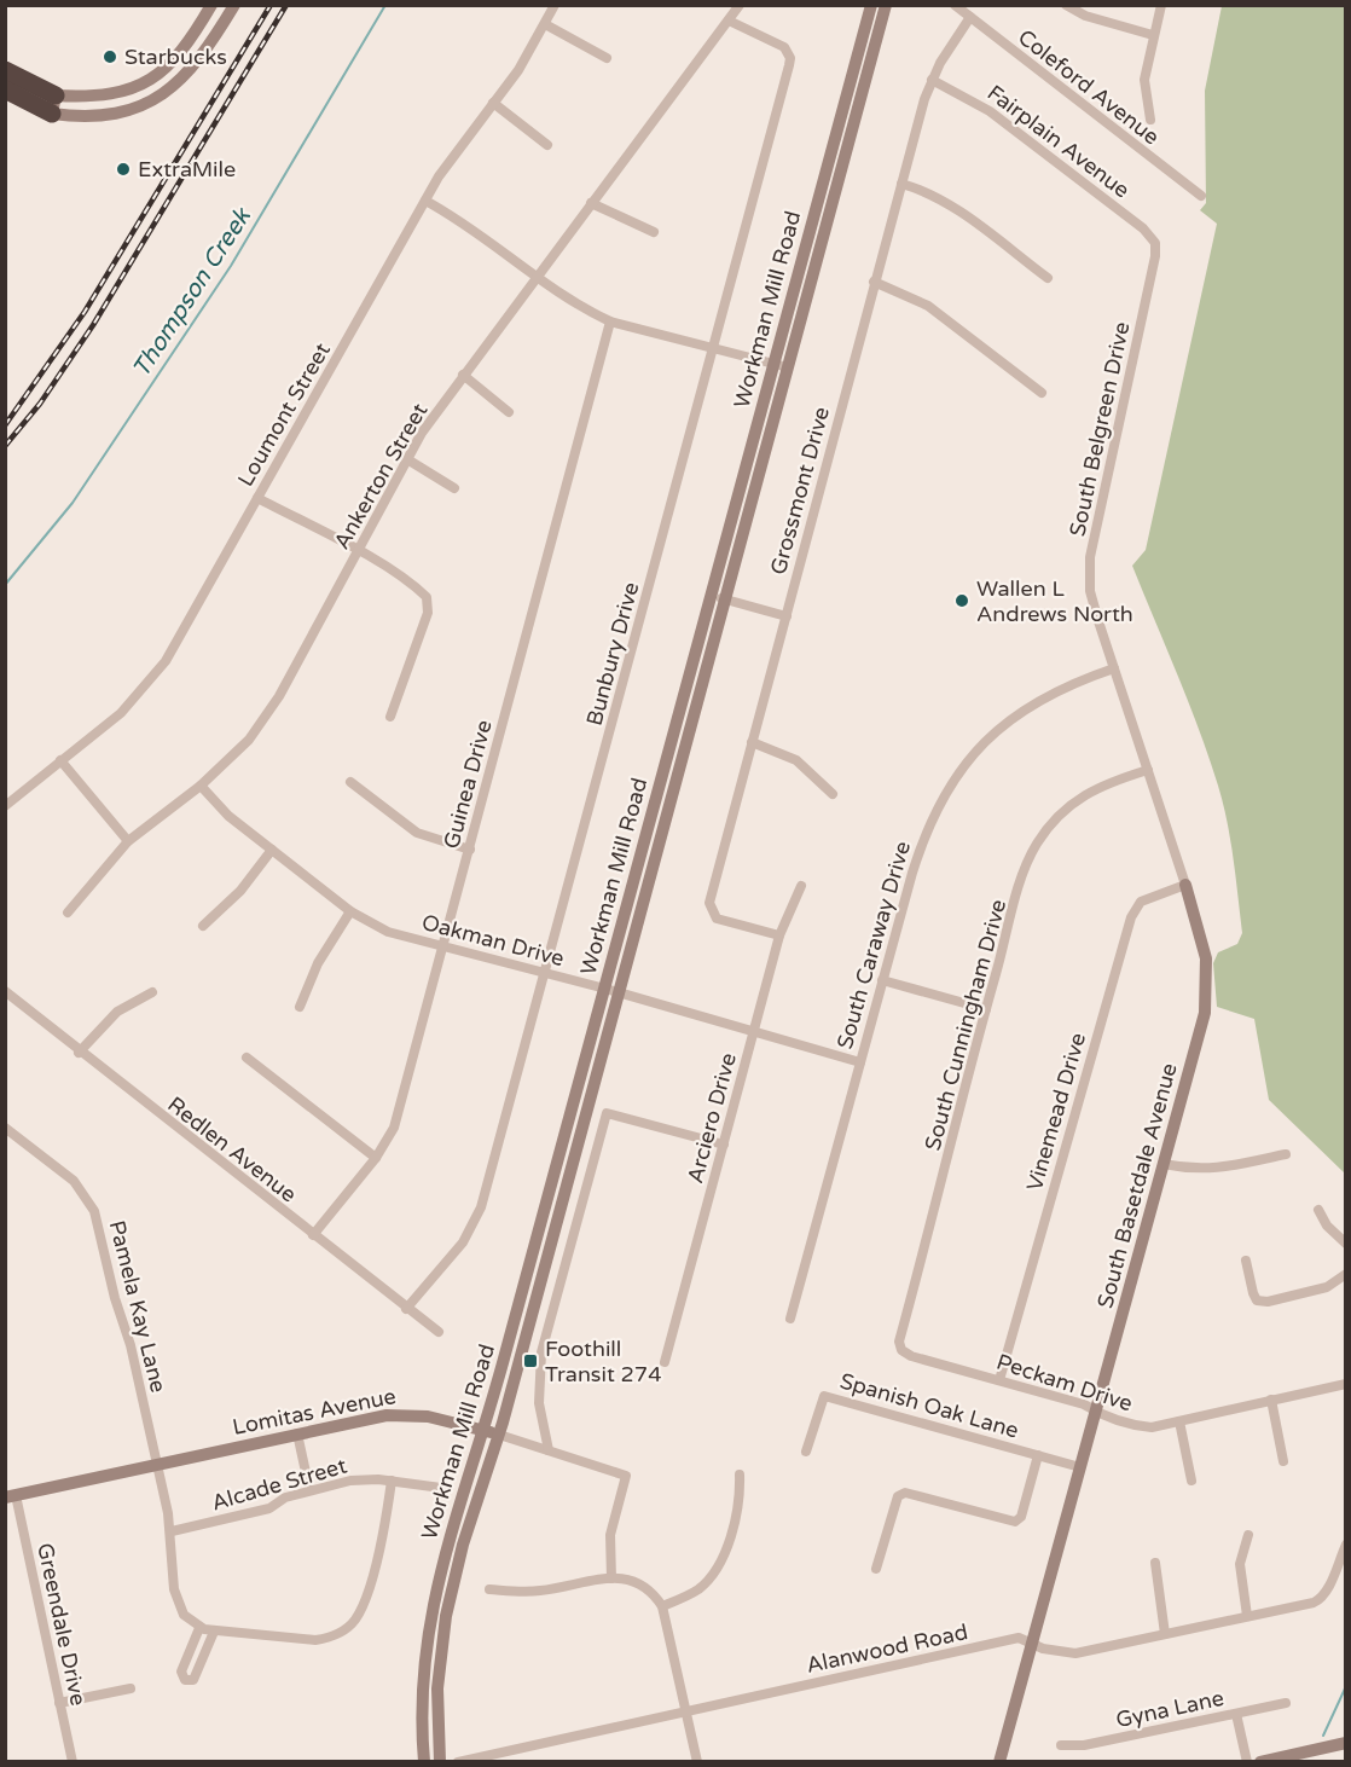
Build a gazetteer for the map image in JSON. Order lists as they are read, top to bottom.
{
  "streets": {
    "main road": ["Workman Mill Road", "South Basetdale Avenue", "Lomitas Avenue"],
    "street": [
      "Coleford Avenue",
      "Fairplain Avenue",
      "Loumont Street",
      "South Belgreen Drive",
      "Ankerton Street",
      "Grossmont Drive",
      "Bunbury Drive",
      "Guinea Drive",
      "Oakman Drive",
      "South Caraway Drive",
      "South Cunningham Drive",
      "Vinemead Drive",
      "Arciero Drive",
      "Redlen Avenue",
      "Pamela Kay Lane",
      "Peckam Drive",
      "Spanish Oak Lane",
      "Alcade Street",
      "Greendale Drive",
      "Alanwood Road",
      "Gyna Lane"
    ]
  },
  "crossings": [
    ["Coleford Avenue", "Grossmont Drive"],
    ["Fairplain Avenue", "South Belgreen Drive"],
    ["Fairplain Avenue", "Grossmont Drive"],
    ["Workman Mill Road", "Oakman Drive"],
    ["Workman Mill Road", "Lomitas Avenue"],
    ["South Belgreen Drive", "South Basetdale Avenue"],
    ["Ankerton Street", "Bunbury Drive"],
    ["Ankerton Street", "Oakman Drive"],
    ["Grossmont Drive", "Arciero Drive"],
    ["Bunbury Drive", "Oakman Drive"],
    ["Bunbury Drive", "Redlen Avenue"],
    ["Guinea Drive", "Oakman Drive"],
    ["Guinea Drive", "Redlen Avenue"],
    ["Oakman Drive", "South Caraway Drive"],
    ["Oakman Drive", "Arciero Drive"],
    ["South Caraway Drive", "South Basetdale Avenue"],
    ["South Cunningham Drive", "South Basetdale Avenue"],
    ["South Cunningham Drive", "Peckam Drive"],
    ["Vinemead Drive", "South Basetdale Avenue"],
    ["Vinemead Drive", "Peckam Drive"],
    ["South Basetdale Avenue", "Peckam Drive"],
    ["South Basetdale Avenue", "Spanish Oak Lane"],
    ["South Basetdale Avenue", "Alanwood Road"],
    ["Pamela Kay Lane", "Lomitas Avenue"],
    ["Pamela Kay Lane", "Alcade Street"],
    ["Lomitas Avenue", "Greendale Drive"]
  ],
  "water": ["Thompson Creek"],
  "places": {
    "other": ["Starbucks", "ExtraMile", "Wallen L Andrews North"],
    "transit": ["Foothill Transit 274"]
  }
}
